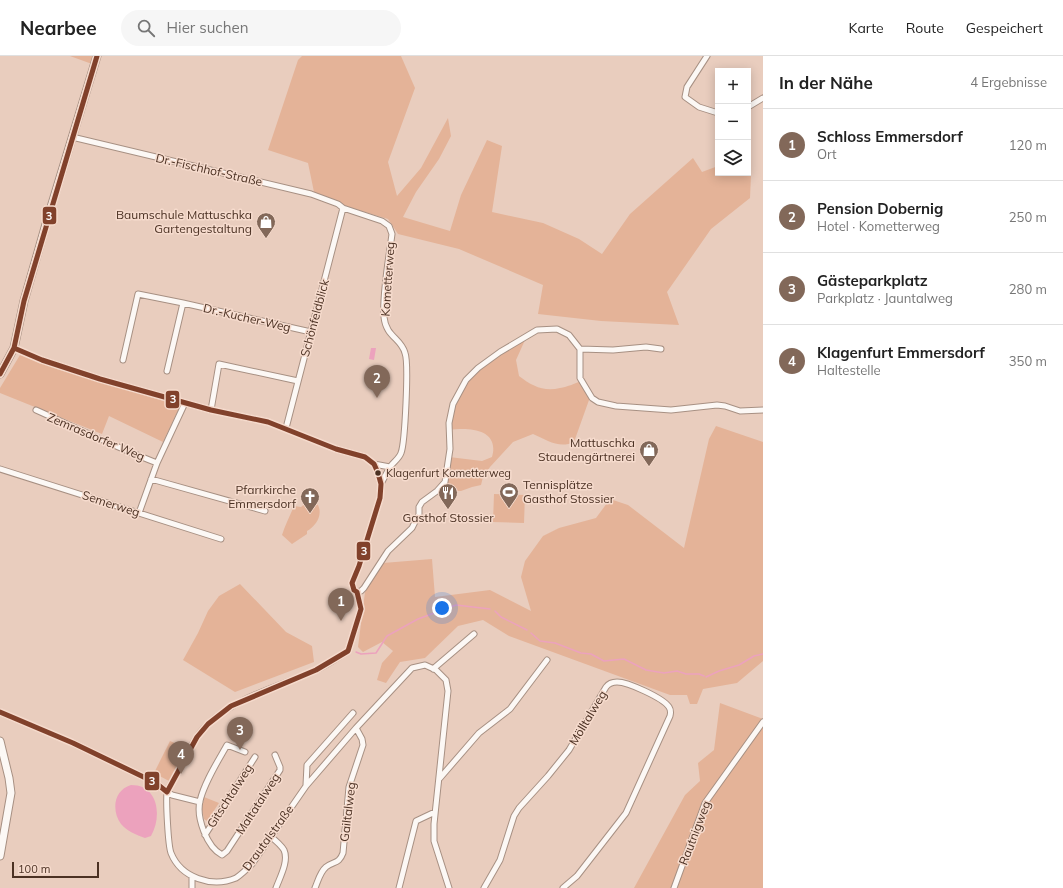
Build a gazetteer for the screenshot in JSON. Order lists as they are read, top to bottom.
{
  "streets": {
    "street": [
      "Dr.-Fischhof-Straße",
      "Kometterweg",
      "Dr.-Kucher-Weg",
      "Schönfeldblick",
      "Zemrasdorfer Weg",
      "Semerweg",
      "Mölltalweg",
      "Gitschtalweg",
      "Maltatalweg",
      "Gailtalweg",
      "Rautnigweg",
      "Drautalstraße"
    ]
  },
  "crossings": [
    ["Dr.-Fischhof-Straße", "Kometterweg"],
    ["Dr.-Fischhof-Straße", "Schönfeldblick"],
    ["Kometterweg", "Schönfeldblick"],
    ["Dr.-Kucher-Weg", "Schönfeldblick"],
    ["Gitschtalweg", "Maltatalweg"],
    ["Gailtalweg", "Drautalstraße"]
  ],
  "places": {
    "shop": ["Baumschule Mattuschka Gartengestaltung", "Mattuschka Staudengärtnerei"],
    "other": ["Klagenfurt Kometterweg"],
    "sports": ["Tennisplätze Gasthof Stossier"],
    "restaurant": ["Gasthof Stossier"],
    "church": ["Pfarrkirche Emmersdorf"]
  },
  "lines": ["transit line 3"],
  "scale_bar": "100 m",
  "page": {
    "header": "Nearbee",
    "search": "Hier suchen",
    "nav": ["Karte", "Route", "Gespeichert"],
    "heading": ["In der Nähe", "4 Ergebnisse"],
    "map_buttons": ["+", "−"],
    "list": [
      {
        "mark": "1",
        "name": "Schloss Emmersdorf",
        "note": "Ort",
        "value": "120 m"
      },
      {
        "mark": "2",
        "name": "Pension Dobernig",
        "note": "Hotel · Kometterweg",
        "value": "250 m"
      },
      {
        "mark": "3",
        "name": "Gästeparkplatz",
        "note": "Parkplatz · Jauntalweg",
        "value": "280 m"
      },
      {
        "mark": "4",
        "name": "Klagenfurt Emmersdorf",
        "note": "Haltestelle",
        "value": "350 m"
      }
    ],
    "pins": [
      "2",
      "1",
      "3",
      "4"
    ],
    "scale": "100 m"
  }
}
